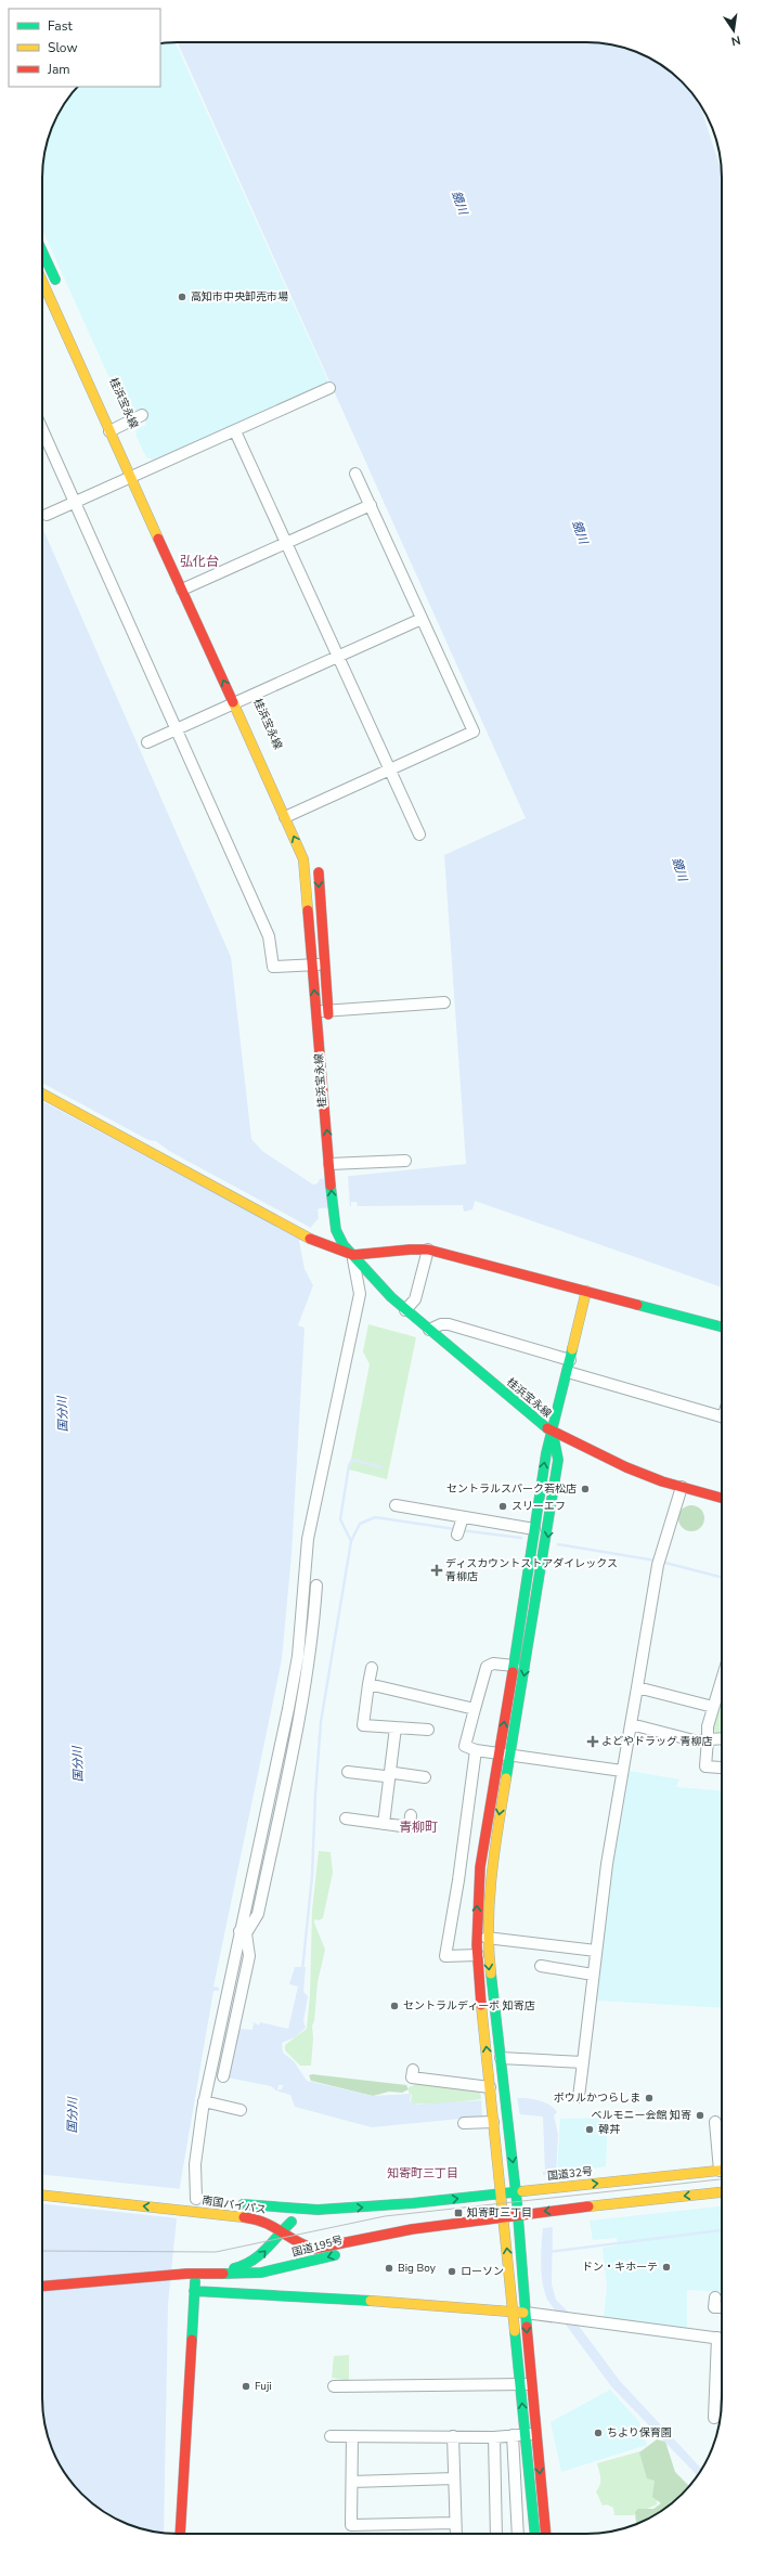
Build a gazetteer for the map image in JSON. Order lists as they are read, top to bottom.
{
  "streets": {
    "main road": [
      "桂浜宝永線",
      "国道32号",
      "南国バイパス",
      "国道195号"
    ]
  },
  "crossings": [
    ["国道32号", "南国バイパス"],
    ["南国バイパス", "国道195号"]
  ],
  "districts": ["弘化台", "青柳町", "知寄町三丁目"],
  "water": ["鏡川", "国分川"],
  "places": {
    "other": [
      "高知市中央卸売市場",
      "セントラルスパーク若松店",
      "スリーエフ",
      "セントラルディーボ 知寄店",
      "ボウルかつらしま",
      "ベルモニー会館 知寄",
      "韓丼",
      "ドン・キホーテ",
      "Big Boy",
      "ローソン",
      "Fuji",
      "ちより保育園"
    ],
    "health": ["ディスカウントストアダイレックス 青柳店", "よどやドラッグ 青柳店"],
    "transit": ["知寄町三丁目"]
  },
  "legend": ["Fast", "Slow", "Jam"],
  "north": "bottom"
}
